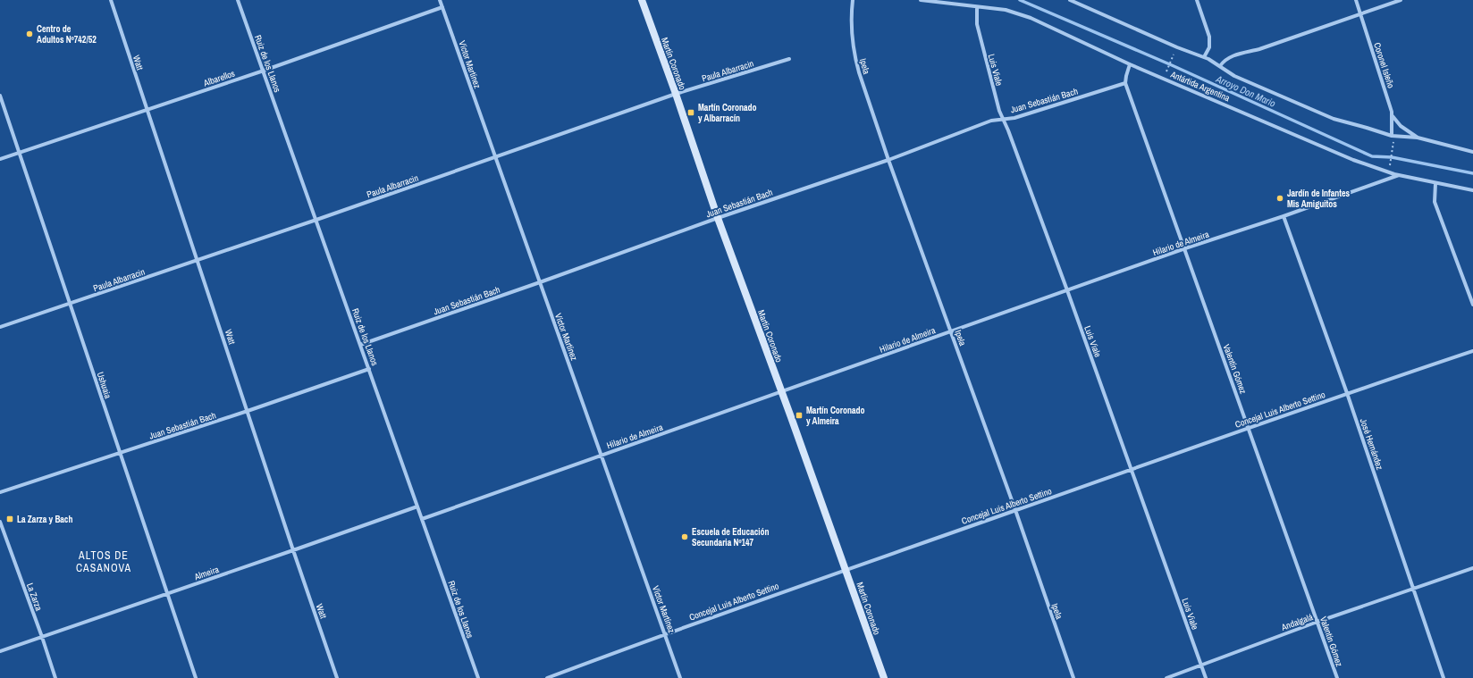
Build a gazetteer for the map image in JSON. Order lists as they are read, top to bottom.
{
  "streets": {
    "street": [
      "Watt",
      "Ruiz de los Llanos",
      "Martín Coronado",
      "Víctor Martínez",
      "Coronel Isleño",
      "Ipela",
      "Luis Viale",
      "Paula Albarracin",
      "Albarellos",
      "Antártida Argentina",
      "Juan Sebastián Bach",
      "Hilario de Almeira",
      "Valentín Gómez",
      "Ushuaia",
      "Concejal Luis Alberto Settino",
      "José Hernández",
      "Almeira",
      "La Zarza",
      "Andalgalá"
    ]
  },
  "crossings": [
    ["Watt", "Paula Albarracin"],
    ["Watt", "Albarellos"],
    ["Watt", "Juan Sebastián Bach"],
    ["Watt", "Almeira"],
    ["Ruiz de los Llanos", "Paula Albarracin"],
    ["Ruiz de los Llanos", "Albarellos"],
    ["Ruiz de los Llanos", "Juan Sebastián Bach"],
    ["Ruiz de los Llanos", "Hilario de Almeira"],
    ["Ruiz de los Llanos", "Almeira"],
    ["Martín Coronado", "Paula Albarracin"],
    ["Martín Coronado", "Juan Sebastián Bach"],
    ["Martín Coronado", "Hilario de Almeira"],
    ["Martín Coronado", "Concejal Luis Alberto Settino"],
    ["Víctor Martínez", "Paula Albarracin"],
    ["Víctor Martínez", "Albarellos"],
    ["Víctor Martínez", "Juan Sebastián Bach"],
    ["Víctor Martínez", "Hilario de Almeira"],
    ["Víctor Martínez", "Concejal Luis Alberto Settino"],
    ["Ipela", "Juan Sebastián Bach"],
    ["Ipela", "Hilario de Almeira"],
    ["Ipela", "Concejal Luis Alberto Settino"],
    ["Luis Viale", "Antártida Argentina"],
    ["Luis Viale", "Juan Sebastián Bach"],
    ["Luis Viale", "Hilario de Almeira"],
    ["Luis Viale", "Concejal Luis Alberto Settino"],
    ["Luis Viale", "Andalgalá"],
    ["Paula Albarracin", "Ushuaia"],
    ["Albarellos", "Ushuaia"],
    ["Antártida Argentina", "Hilario de Almeira"],
    ["Juan Sebastián Bach", "Valentín Gómez"],
    ["Juan Sebastián Bach", "Ushuaia"],
    ["Hilario de Almeira", "Valentín Gómez"],
    ["Hilario de Almeira", "José Hernández"],
    ["Valentín Gómez", "Concejal Luis Alberto Settino"],
    ["Valentín Gómez", "Andalgalá"],
    ["Ushuaia", "Almeira"],
    ["Concejal Luis Alberto Settino", "José Hernández"],
    ["José Hernández", "Andalgalá"],
    ["Almeira", "La Zarza"]
  ],
  "districts": ["ALTOS DE CASANOVA"],
  "water": ["Arroyo Don Mario"],
  "places": {
    "other": ["Centro de Adultos Nº742/52", "Jardín de Infantes Mis Amiguitos", "Escuela de Educación Secundaria Nº147"],
    "transit": ["Martín Coronado y Albarracín", "Martín Coronado y Almeira", "La Zarza y Bach"]
  }
}
